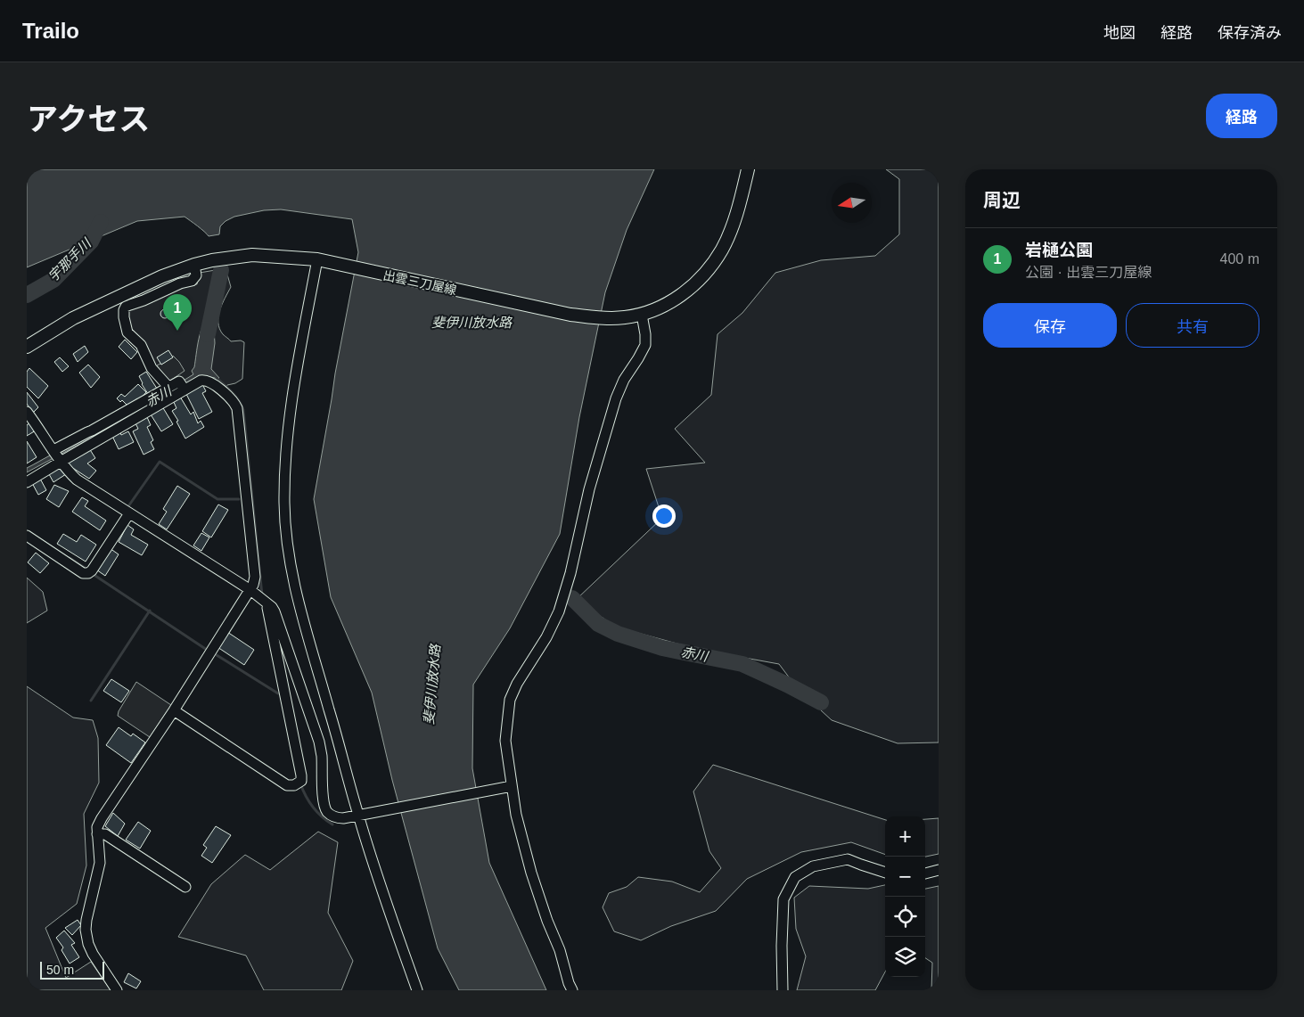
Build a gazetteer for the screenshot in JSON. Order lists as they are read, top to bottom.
{
  "streets": {
    "main road": ["出雲三刀屋線"]
  },
  "water": ["宇那手川", "斐伊川放水路", "赤川"],
  "scale_bar": "50 m",
  "north": "left",
  "page": {
    "header": "Trailo",
    "nav": ["地図", "経路", "保存済み"],
    "title": "アクセス",
    "buttons": [
      "経路",
      ["保存", "共有"]
    ],
    "heading": "周辺",
    "list": [
      {
        "mark": "1",
        "name": "岩樋公園",
        "note": "公園 · 出雲三刀屋線",
        "value": "400 m"
      }
    ],
    "pins": "1",
    "map_buttons": ["+", "−"],
    "scale": "50 m"
  }
}
